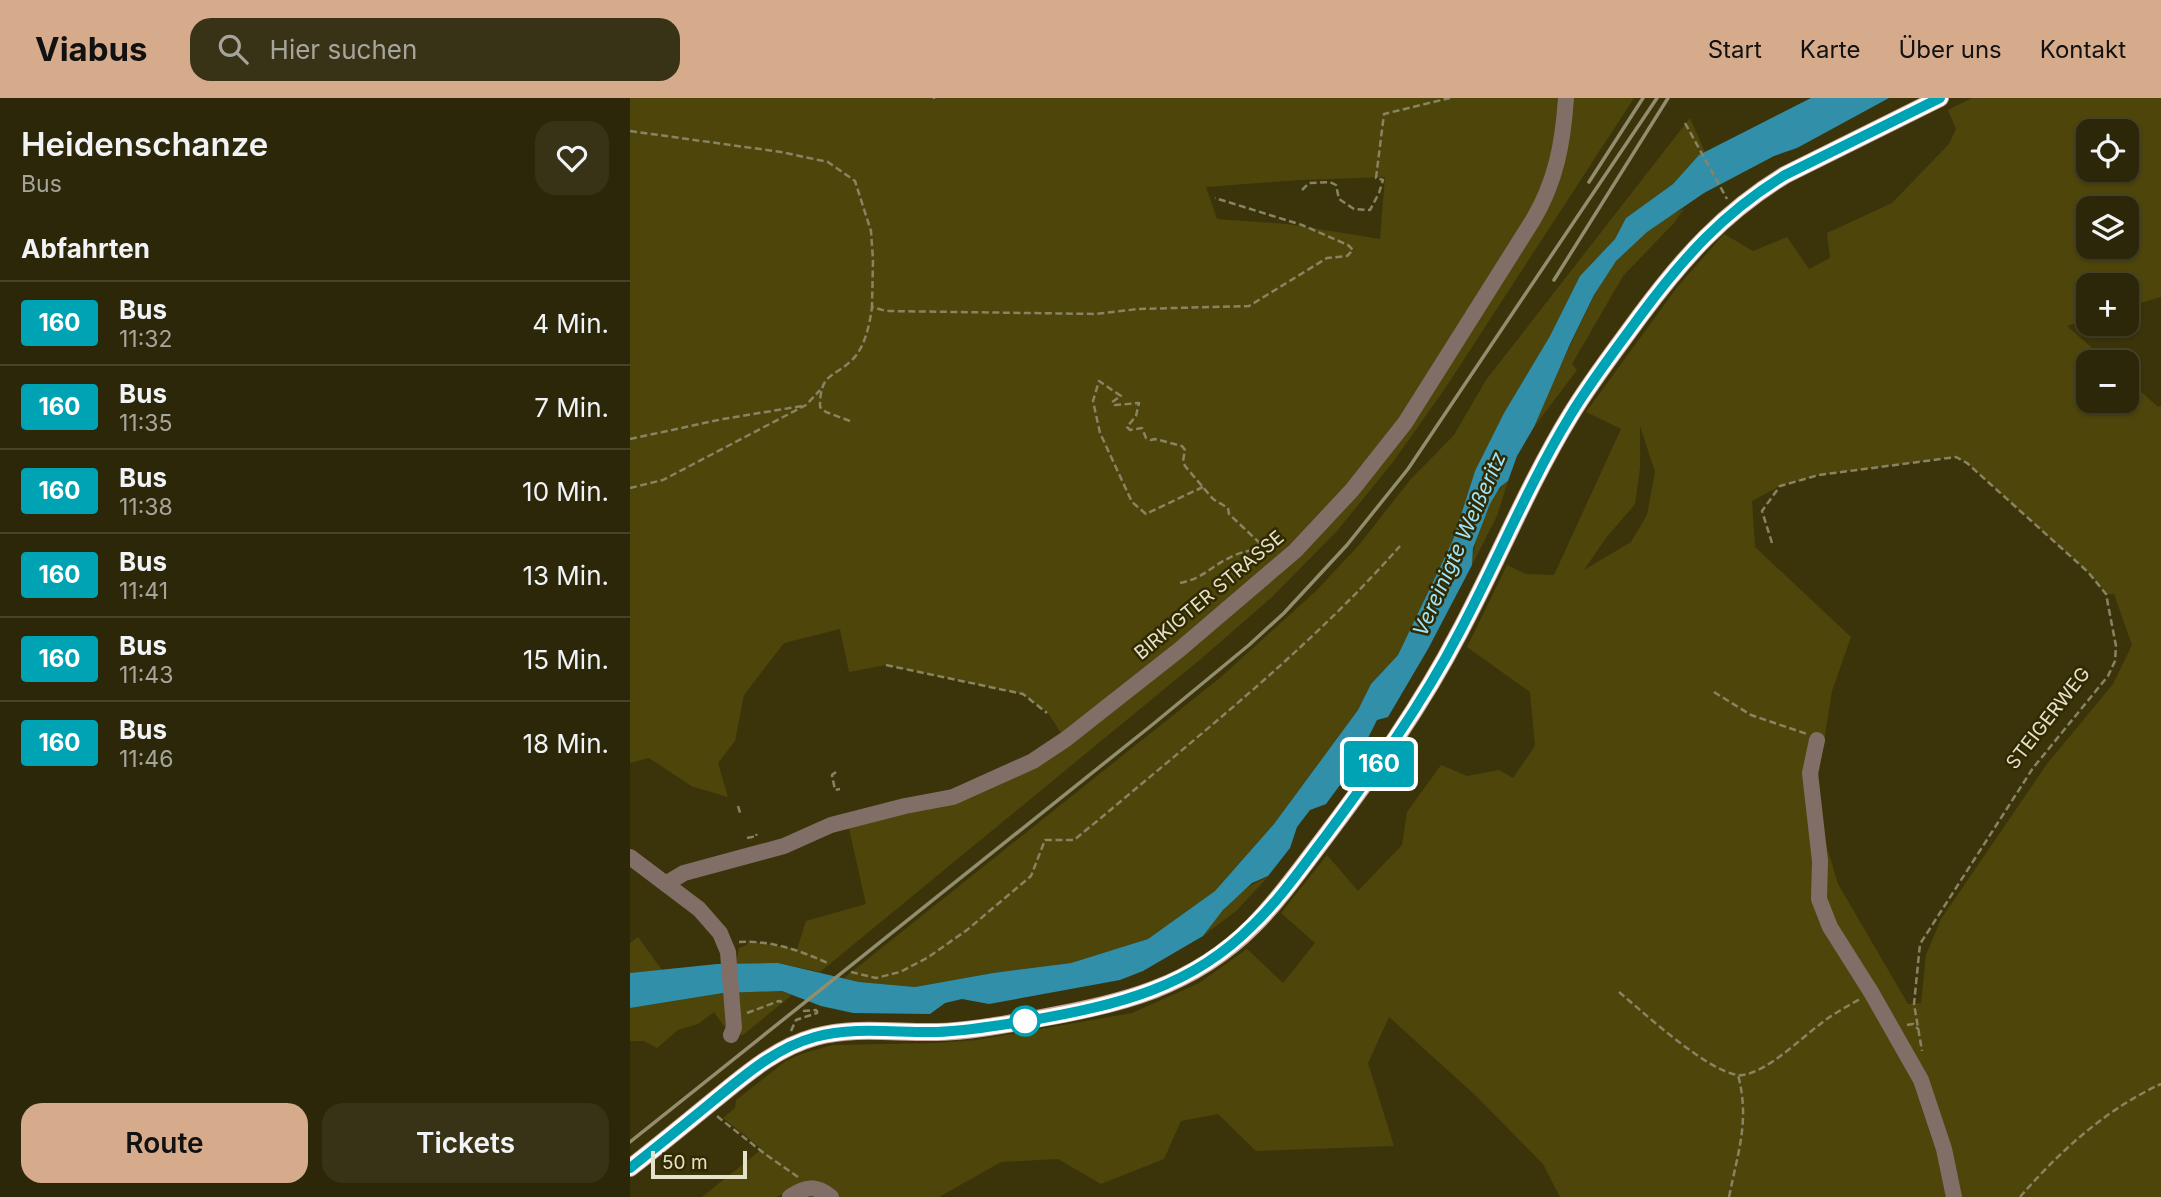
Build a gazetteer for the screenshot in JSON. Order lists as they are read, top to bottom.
{
  "streets": {
    "street": ["BIRKIGTER STRASSE"],
    "path": ["STEIGERWEG"]
  },
  "water": ["Vereinigte Weißeritz"],
  "lines": ["bus line 160"],
  "scale_bar": "50 m",
  "page": {
    "header": "Viabus",
    "search": "Hier suchen",
    "nav": [
      "Start",
      "Karte",
      "Über uns",
      "Kontakt"
    ],
    "heading": [
      ["Heidenschanze", "Bus"],
      "Abfahrten"
    ],
    "on_map": "160",
    "map_buttons": ["+", "−"],
    "list": [
      {
        "mark": "160",
        "name": "Bus",
        "note": "11:32",
        "value": "4 Min."
      },
      {
        "mark": "160",
        "name": "Bus",
        "note": "11:35",
        "value": "7 Min."
      },
      {
        "mark": "160",
        "name": "Bus",
        "note": "11:38",
        "value": "10 Min."
      },
      {
        "mark": "160",
        "name": "Bus",
        "note": "11:41",
        "value": "13 Min."
      },
      {
        "mark": "160",
        "name": "Bus",
        "note": "11:43",
        "value": "15 Min."
      },
      {
        "mark": "160",
        "name": "Bus",
        "note": "11:46",
        "value": "18 Min."
      }
    ],
    "buttons": ["Route", "Tickets"],
    "scale": "50 m"
  }
}
